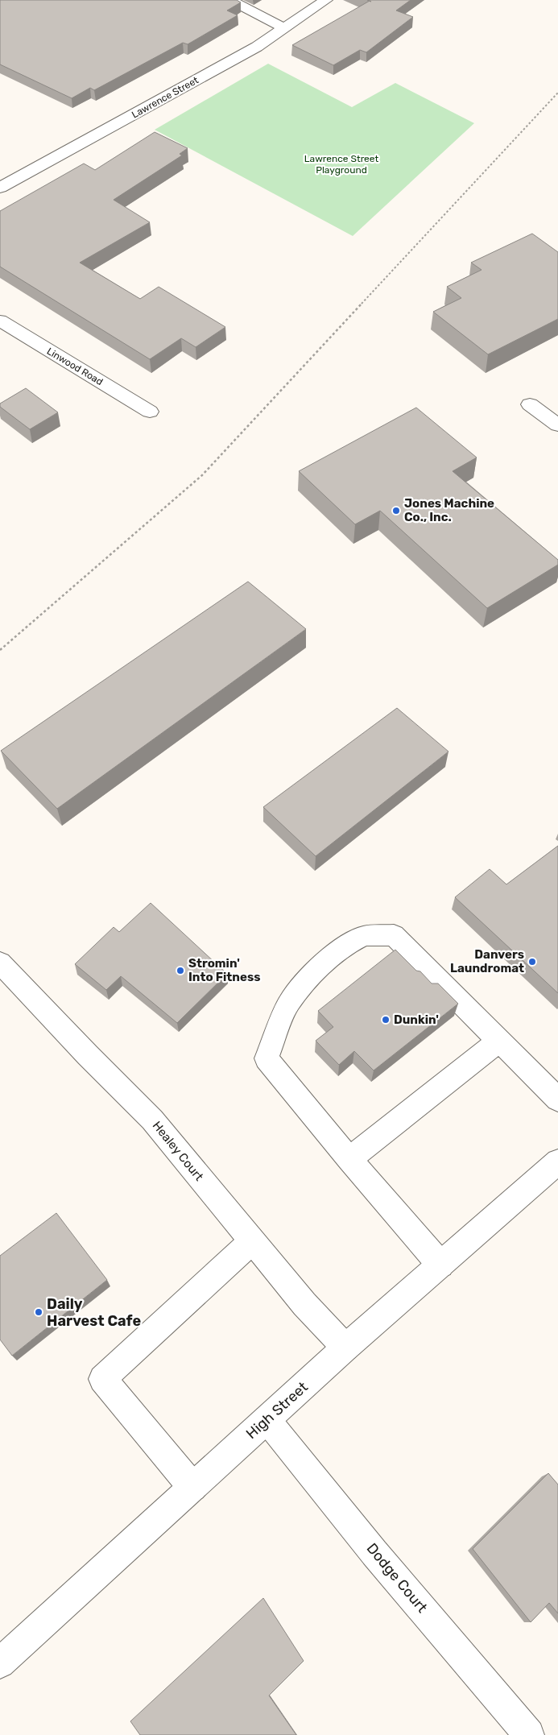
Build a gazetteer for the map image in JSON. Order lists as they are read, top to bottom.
{
  "streets": {
    "street": [
      "Lawrence Street",
      "Linwood Road",
      "Healey Court",
      "High Street",
      "Dodge Court"
    ]
  },
  "crossings": [
    ["Healey Court", "High Street"],
    ["High Street", "Dodge Court"]
  ],
  "parks": ["Lawrence Street Playground"],
  "places": [
    "Jones Machine Co., Inc.",
    "Danvers Laundromat",
    "Stromin' Into Fitness",
    "Dunkin'",
    "Daily Harvest Cafe"
  ]
}
